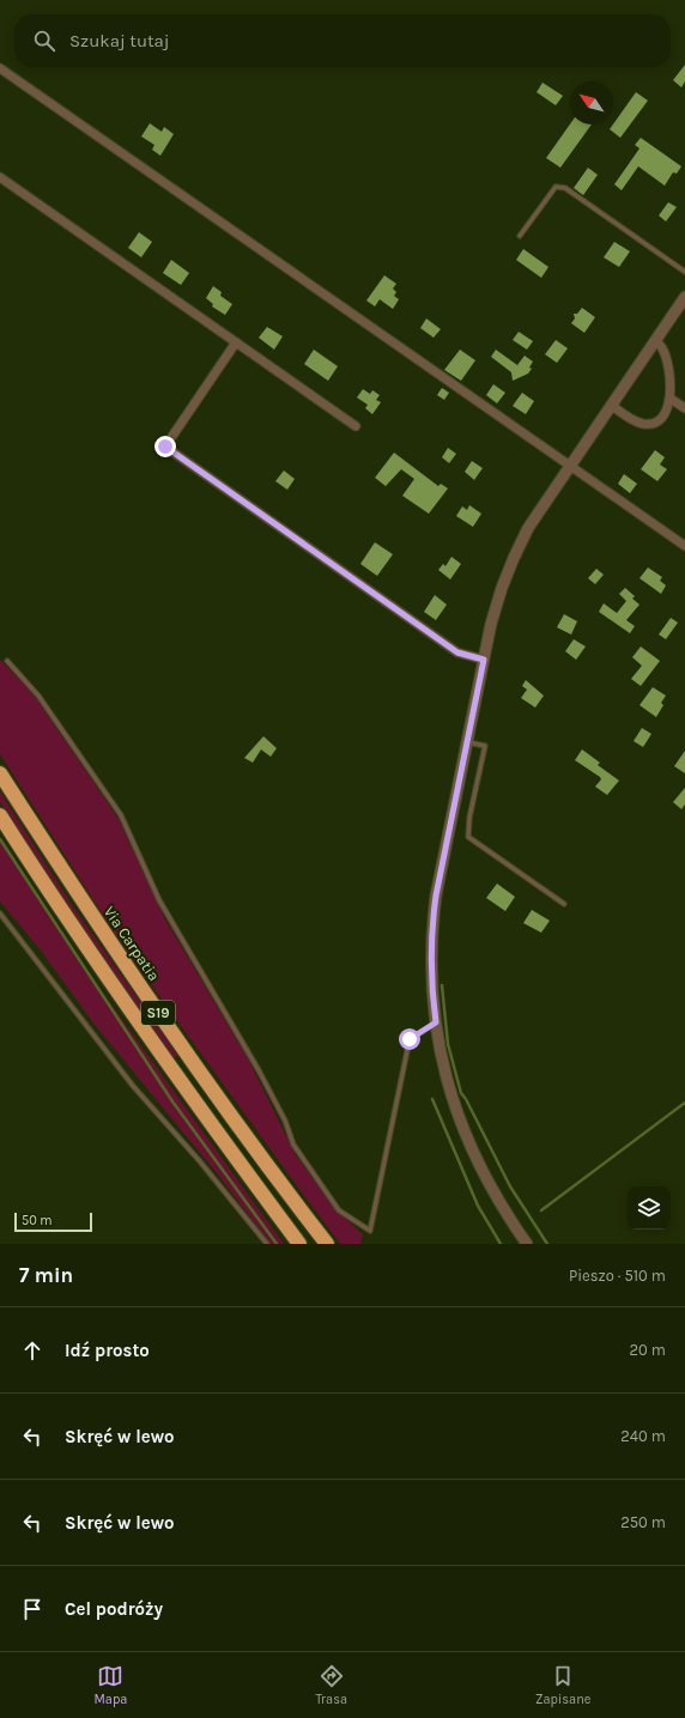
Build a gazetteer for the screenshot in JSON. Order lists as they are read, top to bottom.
{
  "streets": {
    "highway": ["Via Carpatia", "S19"]
  },
  "scale_bar": "50 m",
  "north": "top left",
  "page": {
    "search": "Szukaj tutaj",
    "scale": "50 m",
    "heading": ["7 min", "Pieszo · 510 m"],
    "list": [
      ["Idź prosto", "20 m"],
      ["Skręć w lewo", "240 m"],
      ["Skręć w lewo", "250 m"],
      "Cel podróży"
    ],
    "nav": ["Mapa", "Trasa", "Zapisane"]
  }
}
